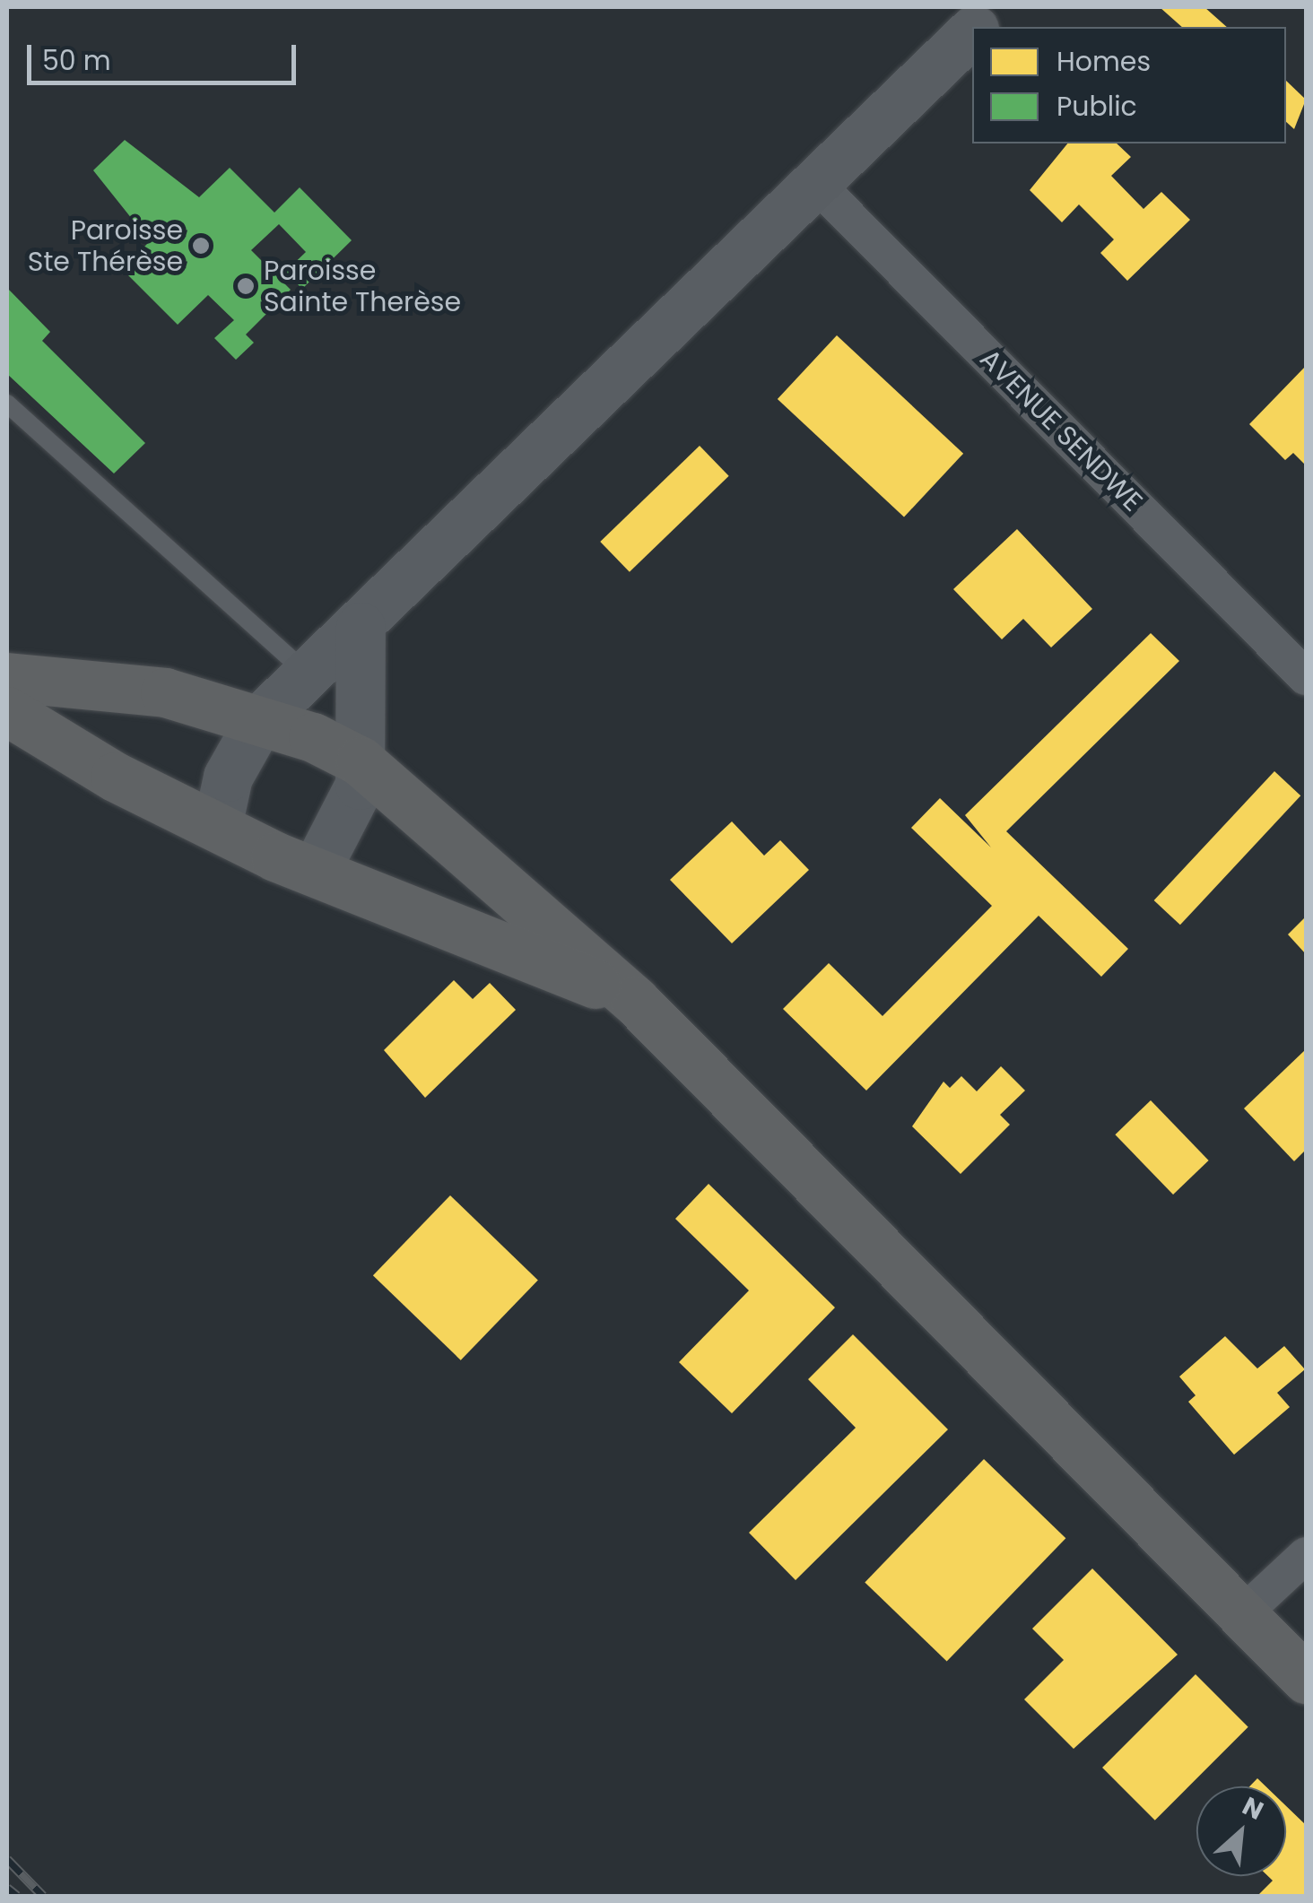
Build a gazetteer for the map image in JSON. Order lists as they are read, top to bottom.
{
  "streets": {
    "street": ["AVENUE SENDWE"]
  },
  "places": ["Paroisse Ste Thérèse", "Paroisse Sainte Therèse"],
  "legend": ["Homes", "Public"],
  "scale_bar": "50 m",
  "north": "top right"
}
